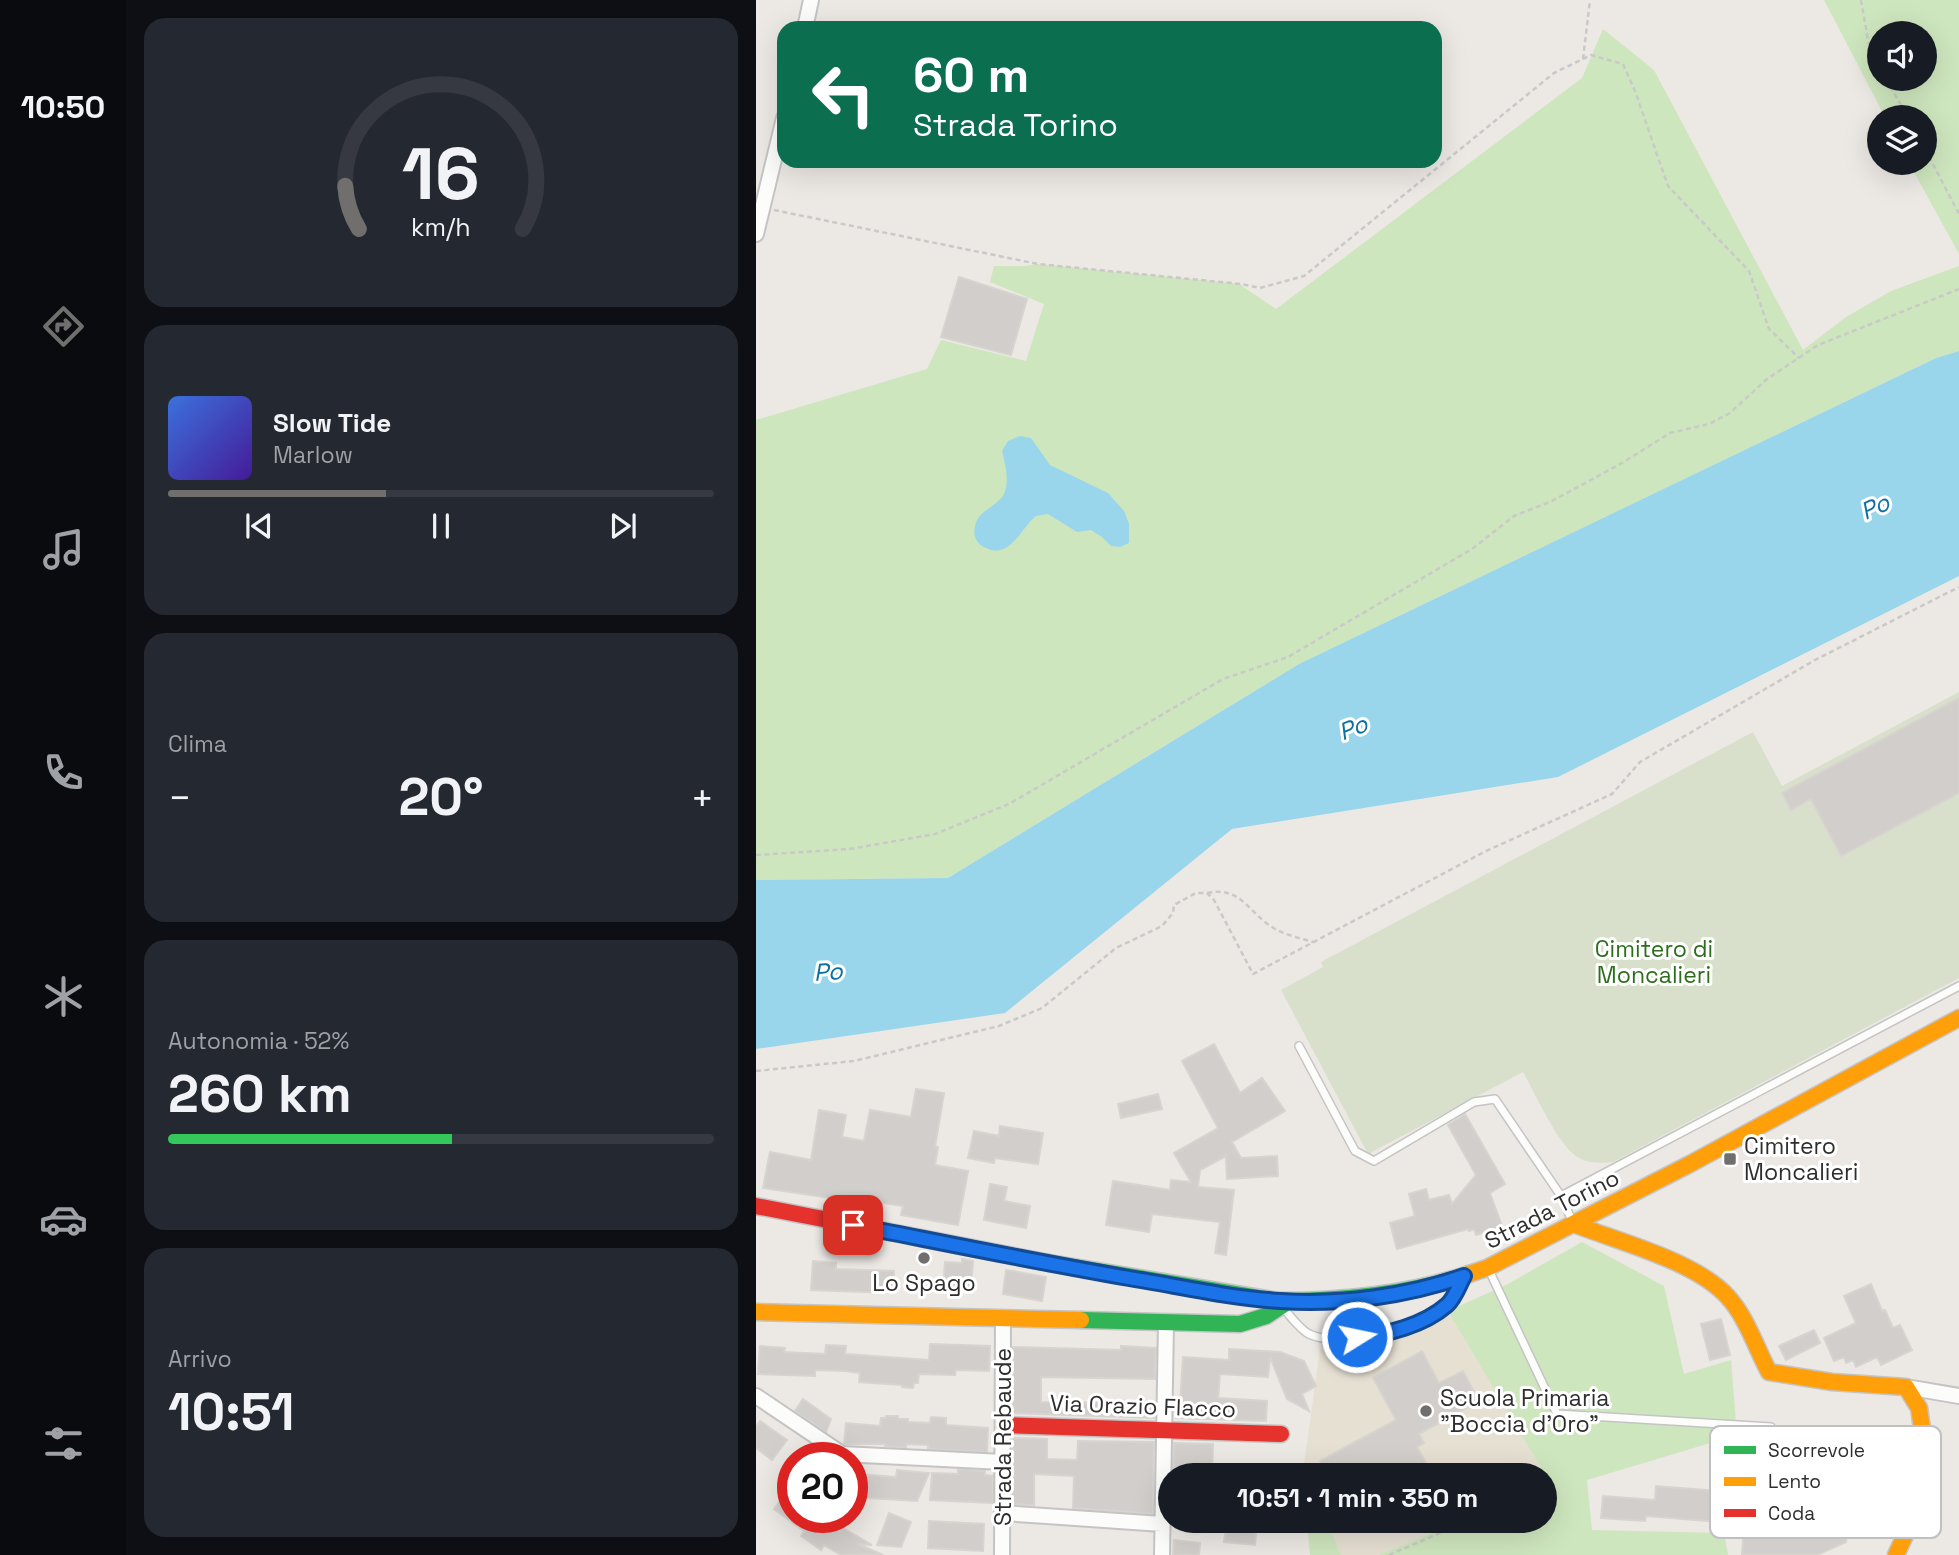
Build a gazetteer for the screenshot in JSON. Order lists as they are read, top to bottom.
{
  "streets": {
    "street": ["Strada Torino", "Via Orazio Flacco", "Strada Rebaude"]
  },
  "crossings": [
    ["Via Orazio Flacco", "Strada Rebaude"]
  ],
  "water": ["Po"],
  "parks": ["Cimitero di Moncalieri"],
  "places": {
    "transit": ["Cimitero Moncalieri"],
    "other": ["Lo Spago", "Scuola Primaria \"Boccia d'Oro\""]
  },
  "legend": ["Scorrevole", "Lento", "Coda"],
  "page": {
    "tabs": "10:50",
    "turn": ["60 m", "Strada Torino"],
    "song": ["Slow Tide", "Marlow"],
    "tile": [
      "Clima",
      ["Autonomia · 52%", "260 km"],
      ["Arrivo", "10:51"]
    ],
    "heat": ["−", "20°", "+"],
    "limit": "20",
    "trip": "10:51 · 1 min · 350 m",
    "gauge": ["16", "km/h"]
  }
}
